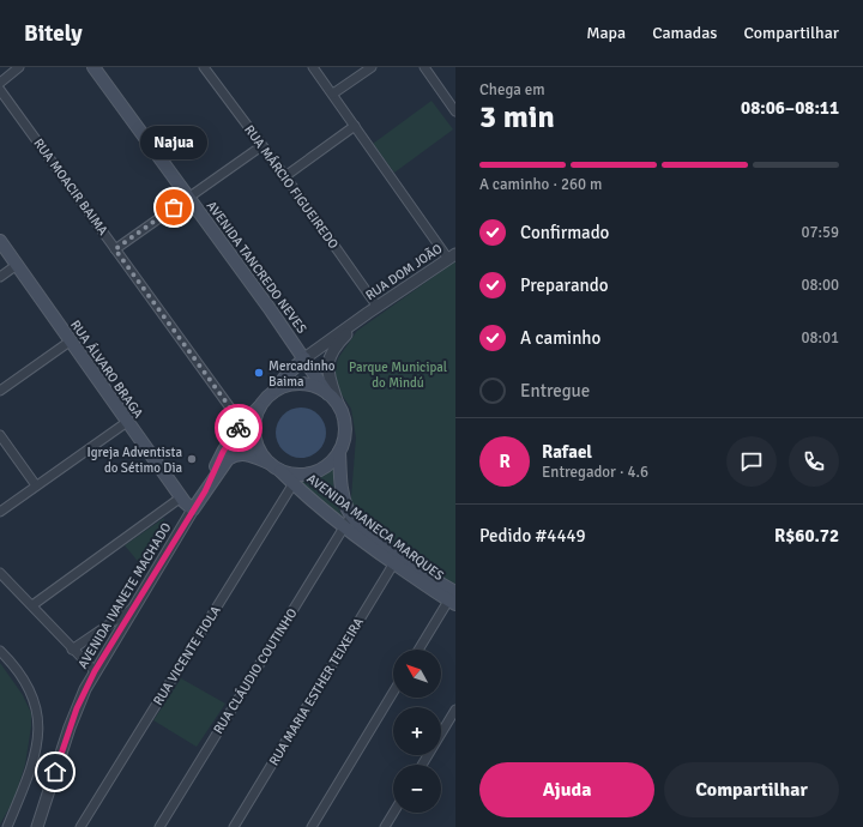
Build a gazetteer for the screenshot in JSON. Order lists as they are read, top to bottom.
{
  "streets": {
    "main road": [
      "AVENIDA TANCREDO NEVES",
      "RUA DOM JOÃO",
      "RUA ÁLVARO BRAGA",
      "AVENIDA MANECA MARQUES",
      "AVENIDA IVANETE MACHADO"
    ],
    "street": [
      "RUA MOACIR BAIMA",
      "RUA MÁRCIO FIGUEIREDO",
      "RUA VICENTE FIOLA",
      "RUA CLÁUDIO COUTINHO",
      "RUA MARIA ESTHER TEIXEIRA"
    ]
  },
  "crossings": [
    ["RUA MOACIR BAIMA", "AVENIDA IVANETE MACHADO"],
    ["RUA MÁRCIO FIGUEIREDO", "RUA DOM JOÃO"],
    ["AVENIDA TANCREDO NEVES", "RUA DOM JOÃO"],
    ["AVENIDA TANCREDO NEVES", "AVENIDA MANECA MARQUES"],
    ["AVENIDA TANCREDO NEVES", "AVENIDA IVANETE MACHADO"],
    ["RUA DOM JOÃO", "AVENIDA MANECA MARQUES"],
    ["RUA DOM JOÃO", "AVENIDA IVANETE MACHADO"],
    ["RUA ÁLVARO BRAGA", "AVENIDA IVANETE MACHADO"],
    ["AVENIDA MANECA MARQUES", "AVENIDA IVANETE MACHADO"],
    ["AVENIDA MANECA MARQUES", "RUA VICENTE FIOLA"],
    ["AVENIDA MANECA MARQUES", "RUA CLÁUDIO COUTINHO"],
    ["AVENIDA MANECA MARQUES", "RUA MARIA ESTHER TEIXEIRA"]
  ],
  "parks": ["Parque Municipal do Mindú"],
  "places": ["Najua", "Mercadinho Baima", "Igreja Adventista do Sétimo Dia"],
  "north": "top left",
  "page": {
    "header": "Bitely",
    "nav": ["Mapa", "Camadas", "Compartilhar"],
    "heading": ["3 min", "Chega em", "08:06–08:11"],
    "panel": [
      "Rafael",
      "Entregador · 4.6",
      "Pedido #4449",
      "R$60.72"
    ],
    "bubble": "Najua",
    "bar": "A caminho · 260 m",
    "list": [
      ["Confirmado", "07:59"],
      ["Preparando", "08:00"],
      ["A caminho", "08:01"],
      "Entregue"
    ],
    "round": "R",
    "map_buttons": ["+", "−"],
    "buttons": ["Ajuda", "Compartilhar"]
  }
}
